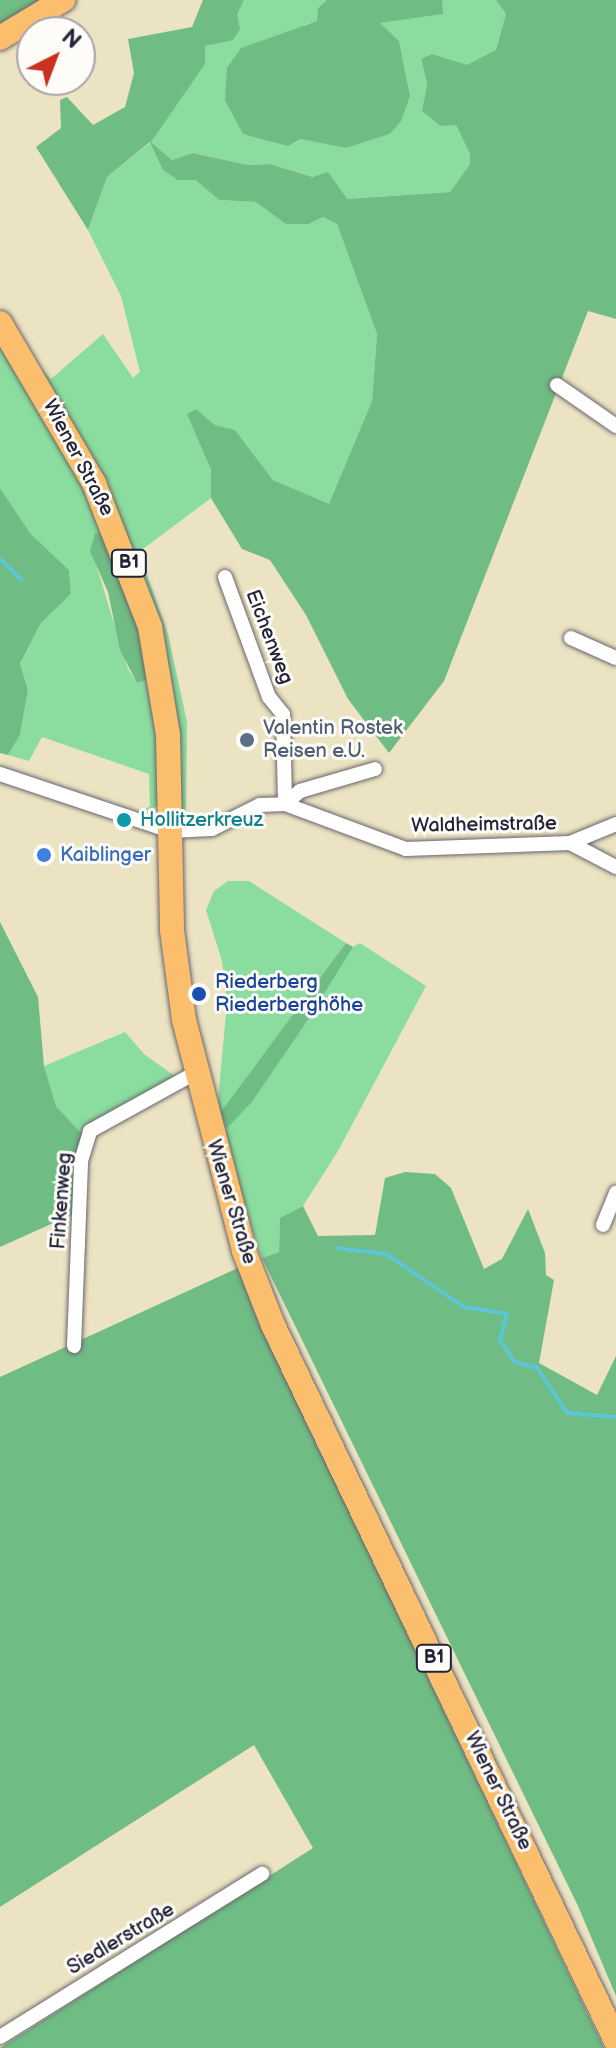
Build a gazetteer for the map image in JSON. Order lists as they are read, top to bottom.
{
  "streets": {
    "main road": ["Wiener Straße", "B1"],
    "street": [
      "Eichenweg",
      "Waldheimstraße",
      "Finkenweg",
      "Siedlerstraße"
    ]
  },
  "crossings": [
    ["Wiener Straße", "Finkenweg"],
    ["Eichenweg", "Waldheimstraße"]
  ],
  "places": [
    "Valentin Rostek Reisen e.U.",
    "Hollitzerkreuz",
    "Kaiblinger",
    "Riederberg Riederberghöhe"
  ],
  "north": "top right"
}
